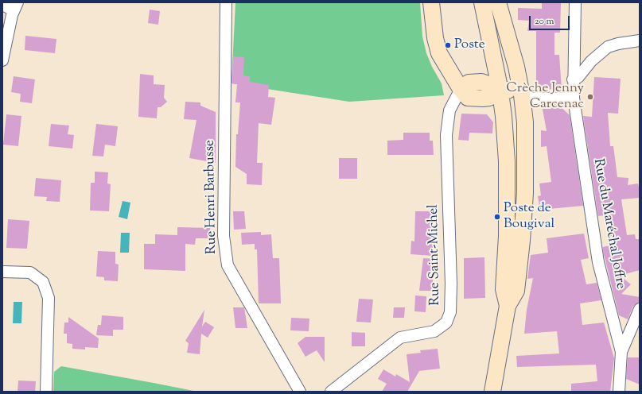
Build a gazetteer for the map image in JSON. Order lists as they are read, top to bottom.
{
  "streets": {
    "street": ["Rue Henri Barbusse", "Rue du Maréchal Joffre", "Rue Saint-Michel"]
  },
  "places": ["Poste", "Crèche Jenny Carcenac", "Poste de Bougival"],
  "scale_bar": "20 m"
}
